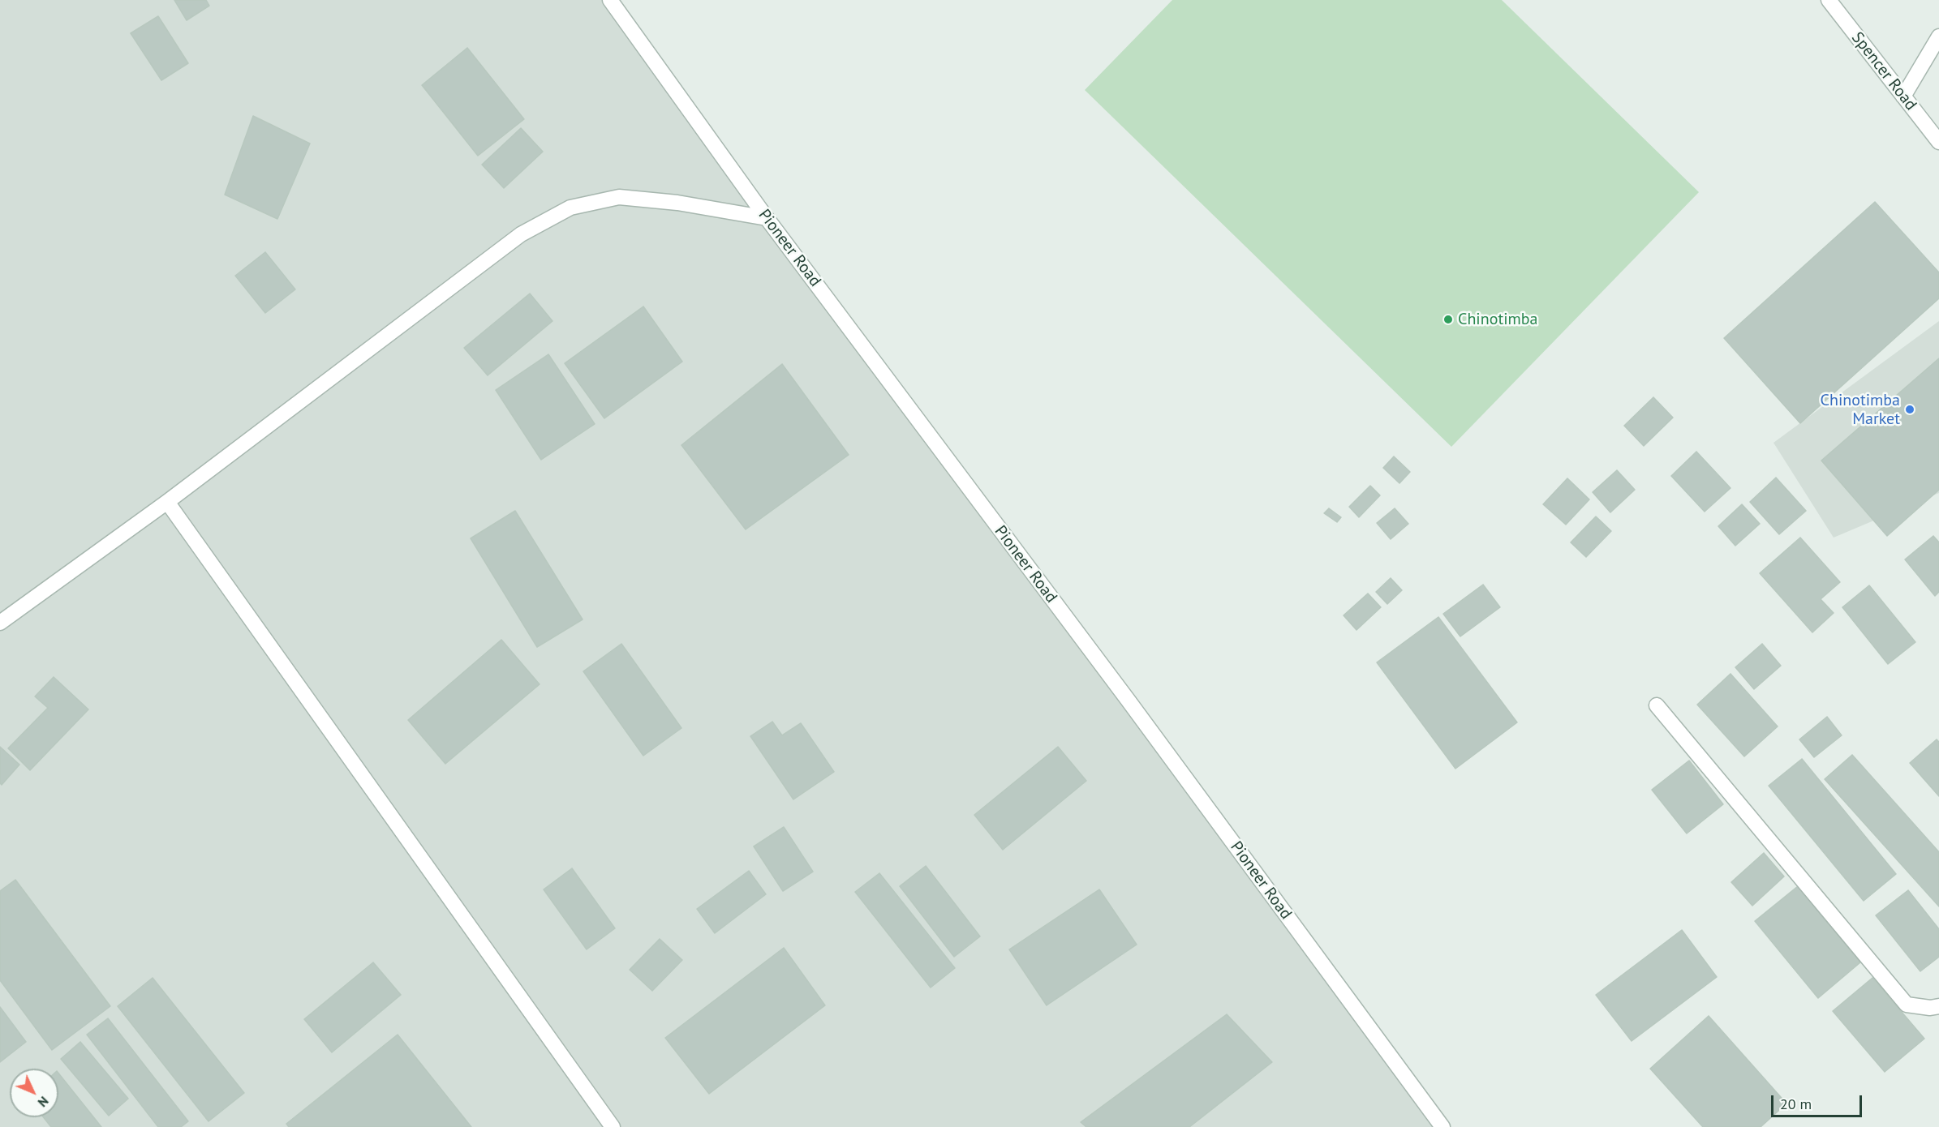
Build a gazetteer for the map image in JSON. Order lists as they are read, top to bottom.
{
  "streets": {
    "street": ["Spencer Road", "Pioneer Road"]
  },
  "places": ["Chinotimba", "Chinotimba Market"],
  "scale_bar": "20 m",
  "north": "bottom right"
}
